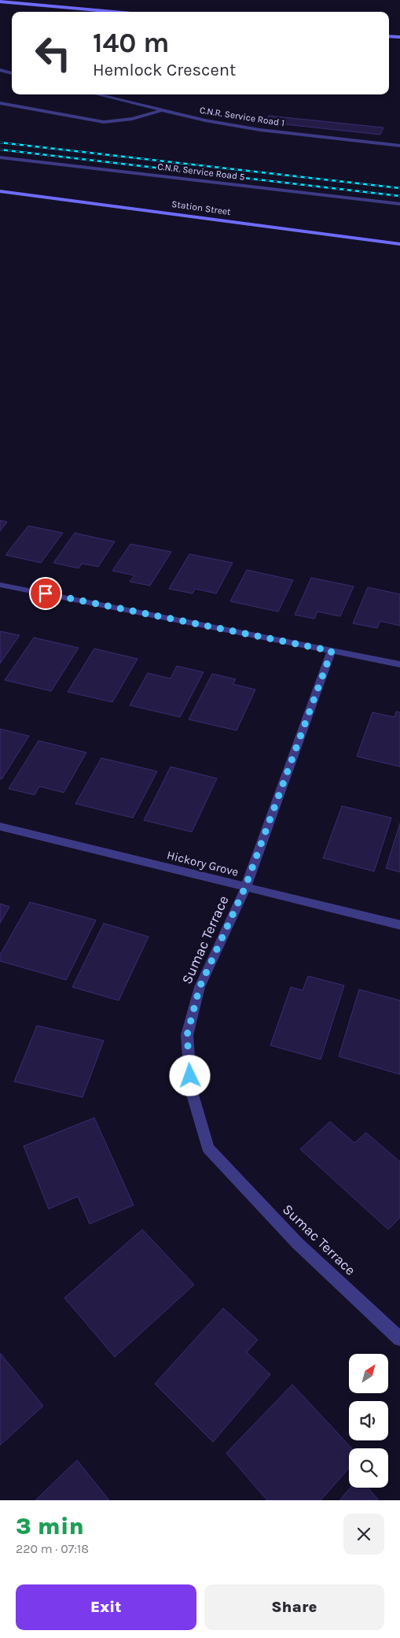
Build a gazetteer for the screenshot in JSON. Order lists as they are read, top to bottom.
{
  "streets": {
    "street": [
      "C.N.R. Service Road 1",
      "C.N.R. Service Road 5",
      "Station Street",
      "Hickory Grove",
      "Sumac Terrace"
    ]
  },
  "crossings": [
    ["Hickory Grove", "Sumac Terrace"]
  ],
  "north": "top right",
  "page": {
    "turn": ["140 m", "Hemlock Crescent"],
    "heading": ["3 min", "220 m · 07:18"],
    "buttons": ["Exit", "Share"]
  }
}
